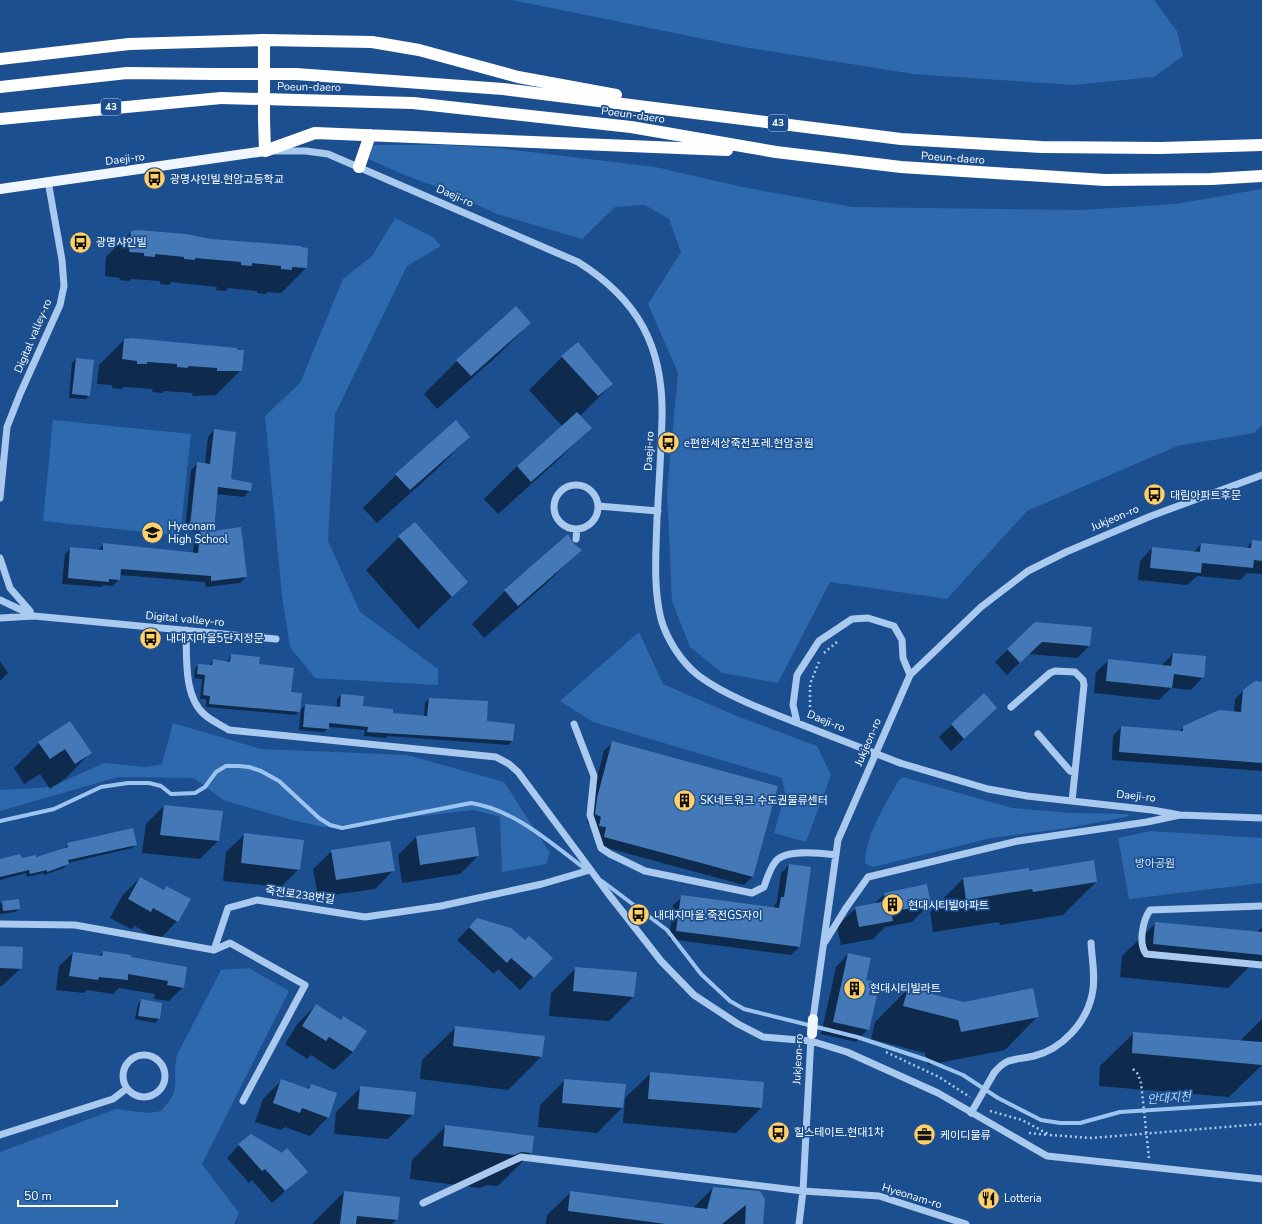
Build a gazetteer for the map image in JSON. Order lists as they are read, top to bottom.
{
  "streets": {
    "highway": ["Poeun-daero", "43"],
    "main road": ["Daeji-ro", "Jukjeon-ro"],
    "street": ["Digital valley-ro", "죽전로238번길", "Hyeonam-ro"]
  },
  "crossings": [
    ["Daeji-ro", "Digital valley-ro"],
    ["Jukjeon-ro", "Hyeonam-ro"]
  ],
  "water": ["안대지천"],
  "parks": ["방아공원"],
  "places": {
    "bus stop": [
      "광명샤인빌.현암고등학교",
      "광명샤인빌",
      "e편한세상죽전포레.현암공원",
      "대림아파트후문",
      "내대지마을5단지정문",
      "내대지마을.죽전GS자이",
      "힐스테이트.현대1차"
    ],
    "school or university": ["Hyeonam High School"],
    "building": ["SK네트워크 수도권물류센터", "현대시티빌아파트", "현대시티빌라트"],
    "office": ["케이디물류"],
    "restaurant": ["Lotteria"]
  },
  "scale_bar": "50 m"
}
